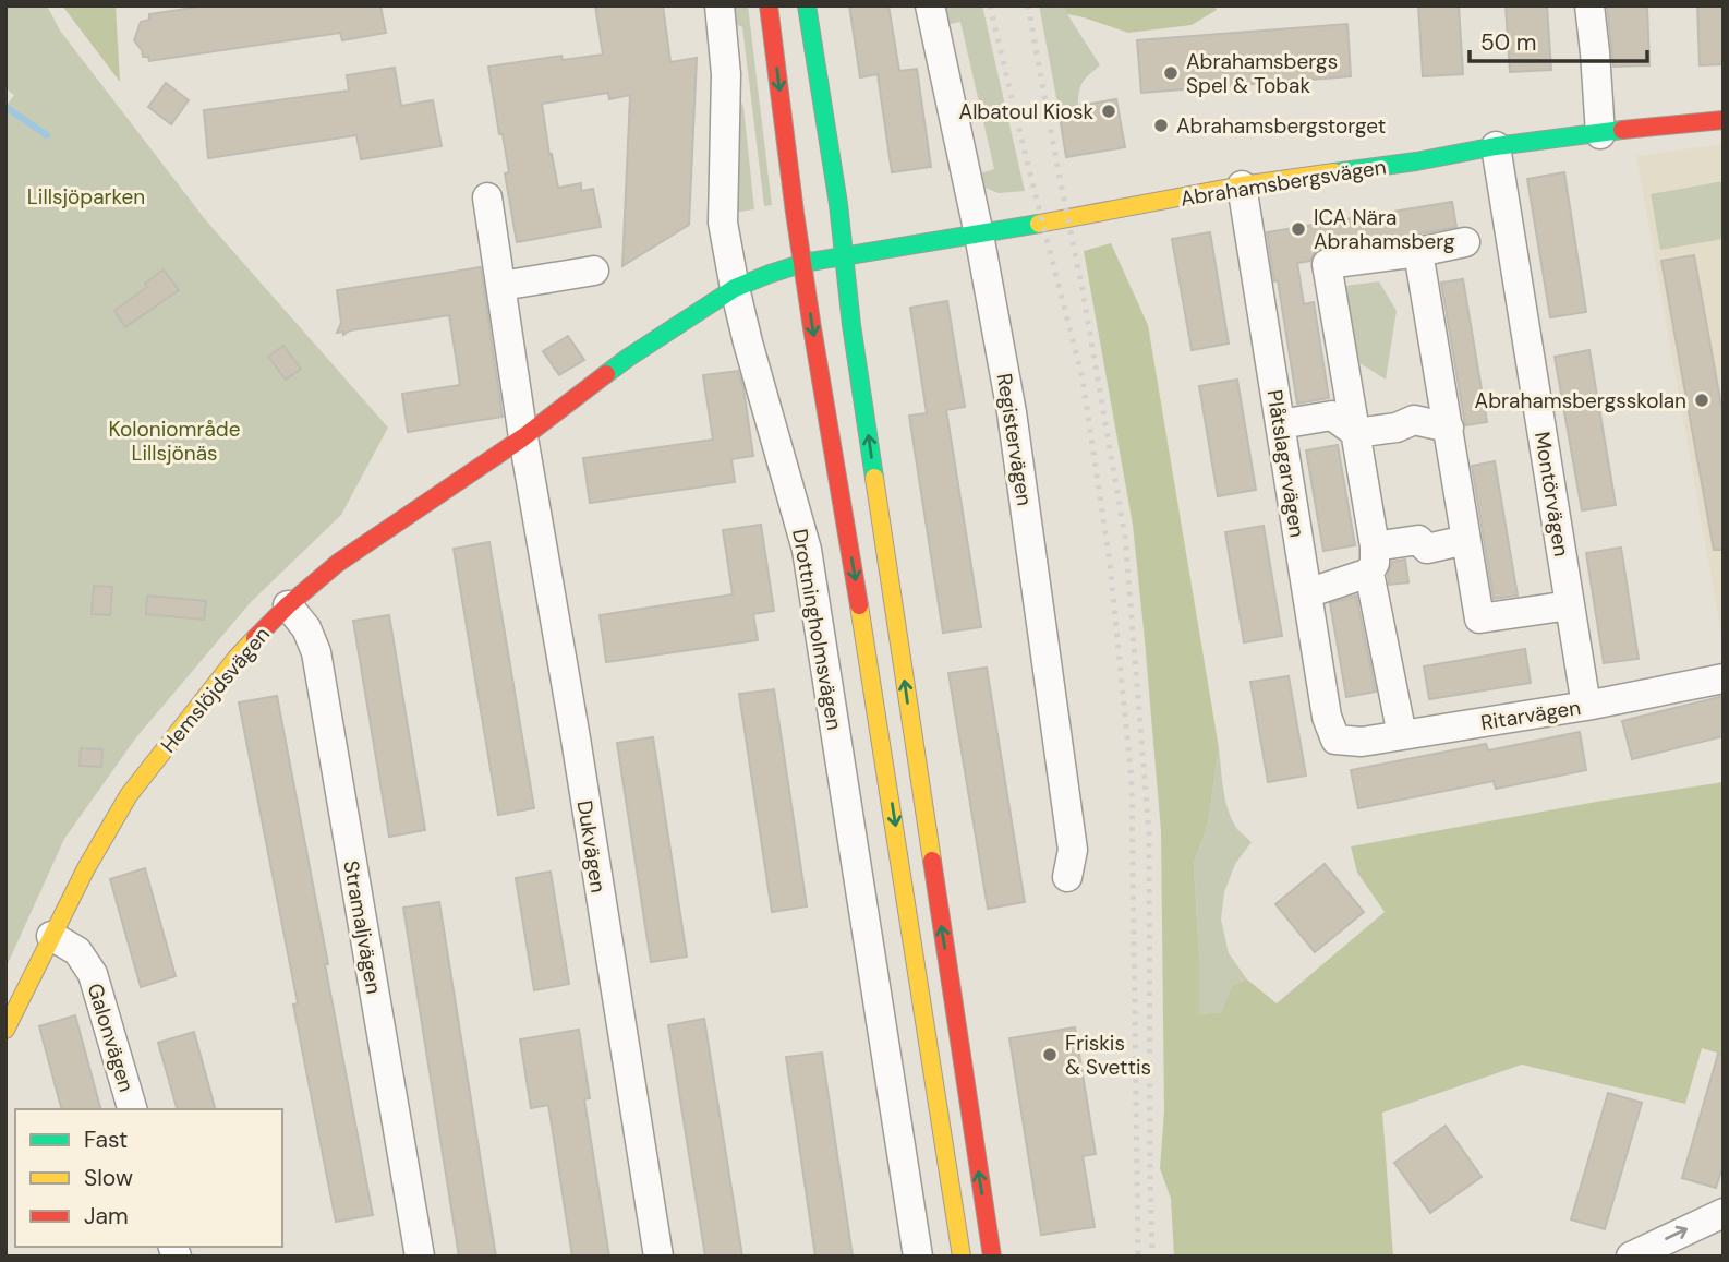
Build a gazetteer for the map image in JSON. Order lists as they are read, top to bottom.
{
  "streets": {
    "main road": ["Abrahamsbergsvägen", "Hemslöjdsvägen"],
    "street": [
      "Registervägen",
      "Plåtslagarvägen",
      "Montörvägen",
      "Drottningholmsvägen",
      "Ritarvägen",
      "Dukvägen",
      "Stramaljvägen",
      "Galonvägen"
    ]
  },
  "crossings": [
    ["Abrahamsbergsvägen", "Registervägen"],
    ["Abrahamsbergsvägen", "Plåtslagarvägen"],
    ["Abrahamsbergsvägen", "Montörvägen"],
    ["Abrahamsbergsvägen", "Hemslöjdsvägen"],
    ["Plåtslagarvägen", "Ritarvägen"],
    ["Montörvägen", "Ritarvägen"],
    ["Drottningholmsvägen", "Hemslöjdsvägen"],
    ["Hemslöjdsvägen", "Dukvägen"],
    ["Hemslöjdsvägen", "Stramaljvägen"],
    ["Hemslöjdsvägen", "Galonvägen"]
  ],
  "parks": ["Lillsjöparken", "Koloniområde Lillsjönäs"],
  "places": [
    "Abrahamsbergs Spel & Tobak",
    "Albatoul Kiosk",
    "Abrahamsbergstorget",
    "ICA Nära Abrahamsberg",
    "Abrahamsbergsskolan",
    "Friskis & Svettis"
  ],
  "legend": ["Fast", "Slow", "Jam"],
  "scale_bar": "50 m"
}
